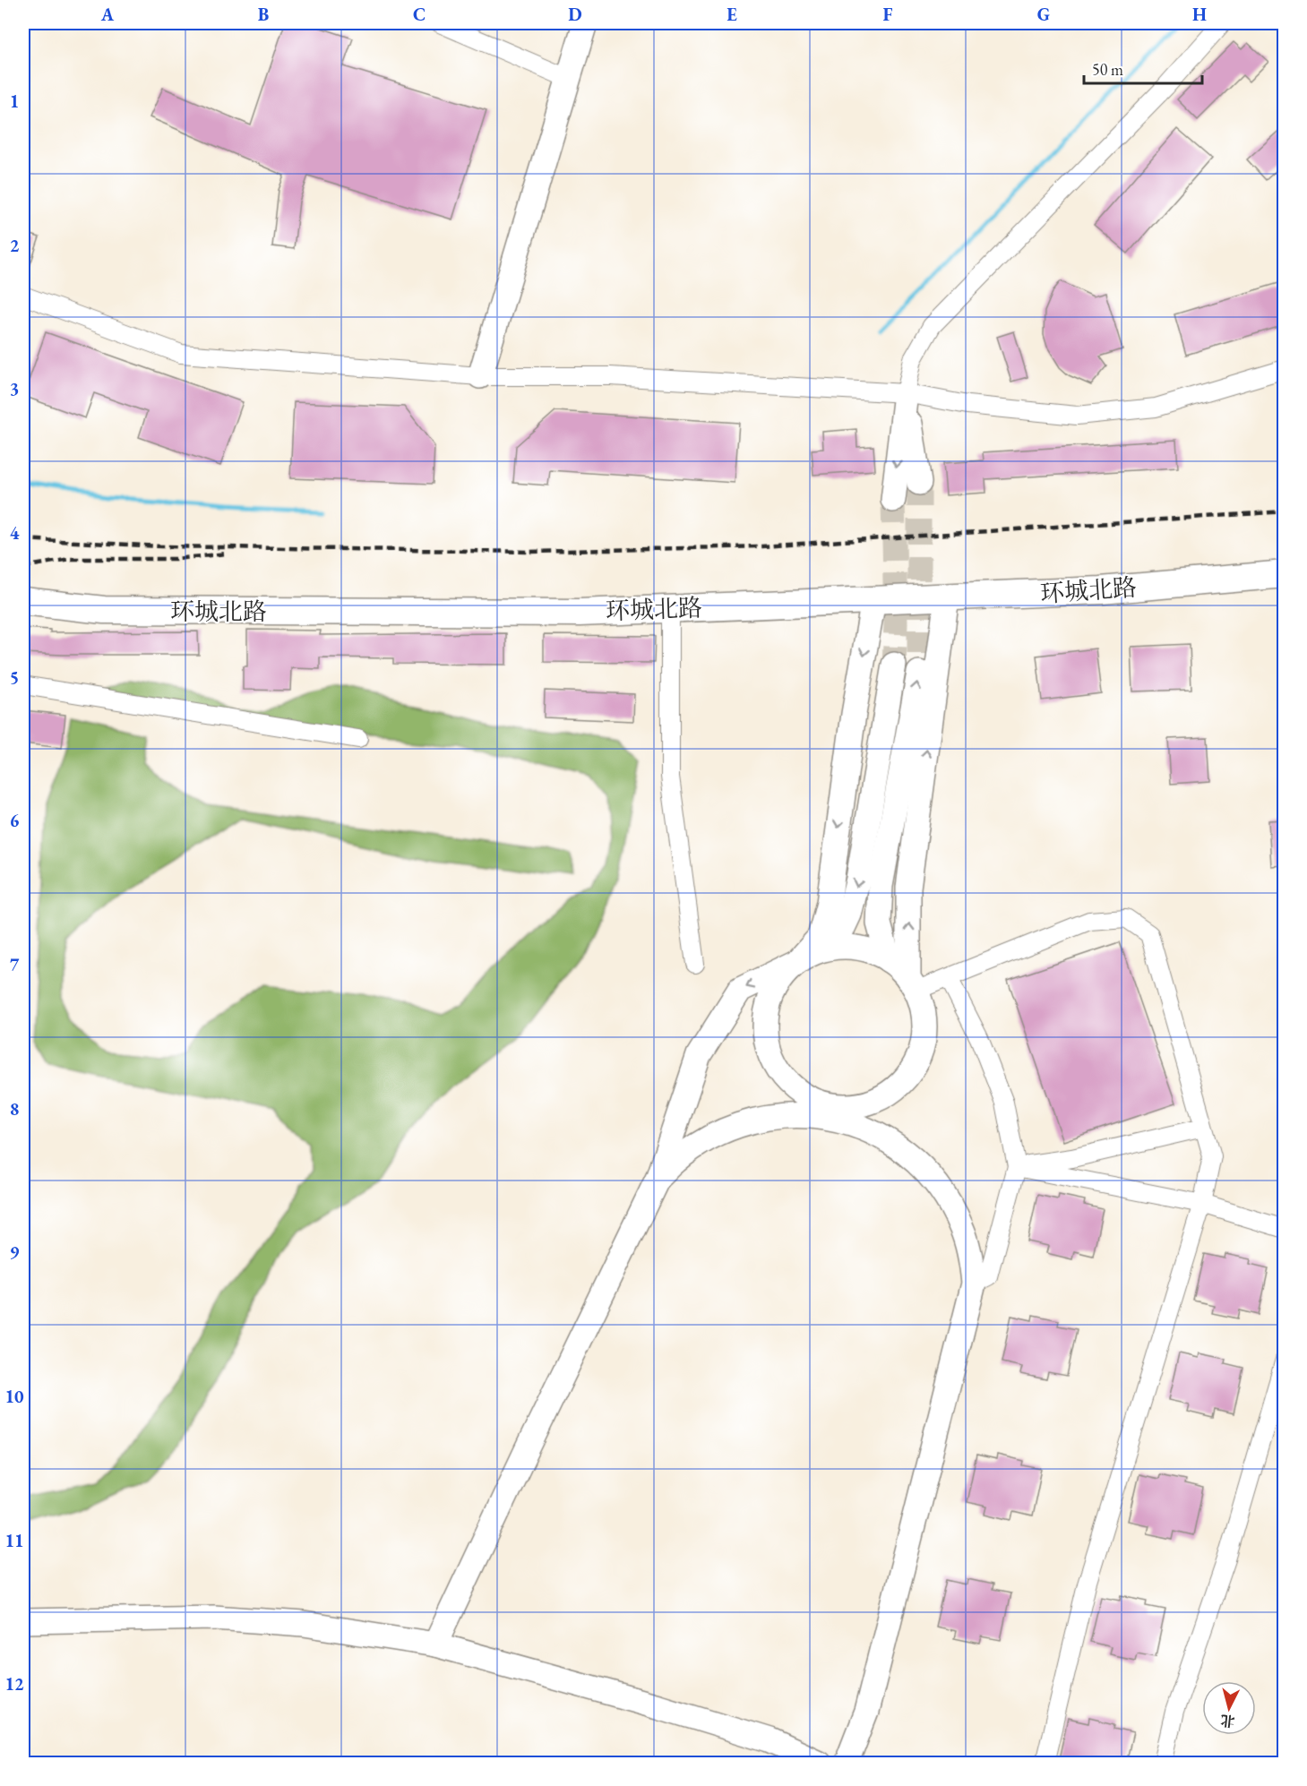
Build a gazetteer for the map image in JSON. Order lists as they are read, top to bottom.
{
  "streets": {
    "main road": ["环城北路"]
  },
  "scale_bar": "50 m",
  "north": "bottom",
  "grid": {
    "columns": [
      "A",
      "B",
      "C",
      "D",
      "E",
      "F",
      "G",
      "H"
    ],
    "rows": [
      "1",
      "2",
      "3",
      "4",
      "5",
      "6",
      "7",
      "8",
      "9",
      "10",
      "11",
      "12"
    ]
  }
}
